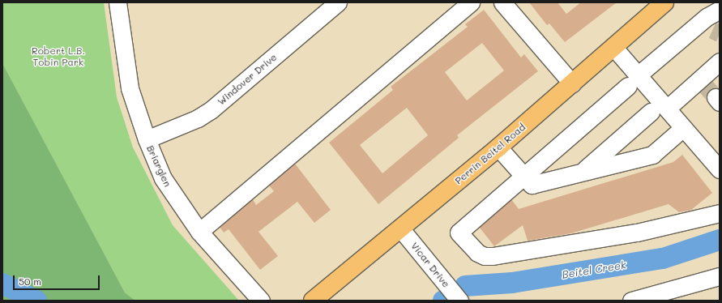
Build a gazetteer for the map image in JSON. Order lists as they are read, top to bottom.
{
  "streets": {
    "main road": ["Perrin Beitel Road"],
    "street": ["Windover Drive", "Briarglen", "Vicar Drive"]
  },
  "crossings": [
    ["Windover Drive", "Briarglen"],
    ["Perrin Beitel Road", "Vicar Drive"]
  ],
  "water": ["Beitel Creek"],
  "parks": ["Robert L.B. Tobin Park"],
  "scale_bar": "50 m"
}
